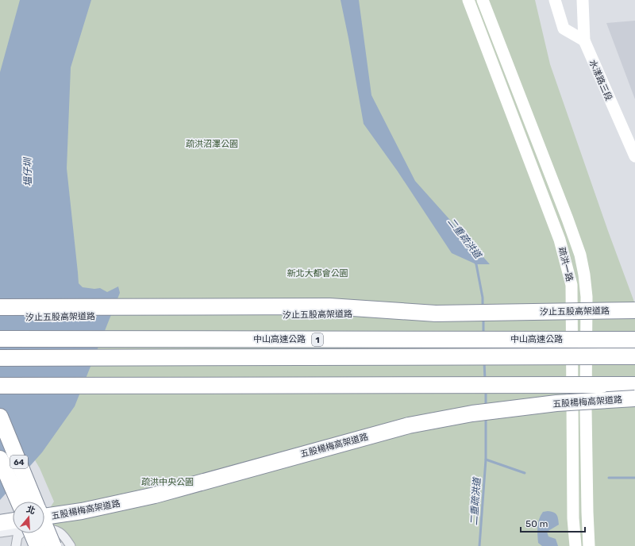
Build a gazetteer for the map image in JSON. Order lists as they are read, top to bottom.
{
  "streets": {
    "highway": [
      "汐止五股高架道路",
      "中山高速公路",
      "1",
      "五股楊梅高架道路",
      "64"
    ],
    "street": ["水漾路三段", "疏洪一路"]
  },
  "water": ["塭仔圳", "二重疏洪道"],
  "parks": ["疏洪沼澤公園", "新北大都會公園", "疏洪中央公園"],
  "scale_bar": "50 m",
  "north": "top"
}
